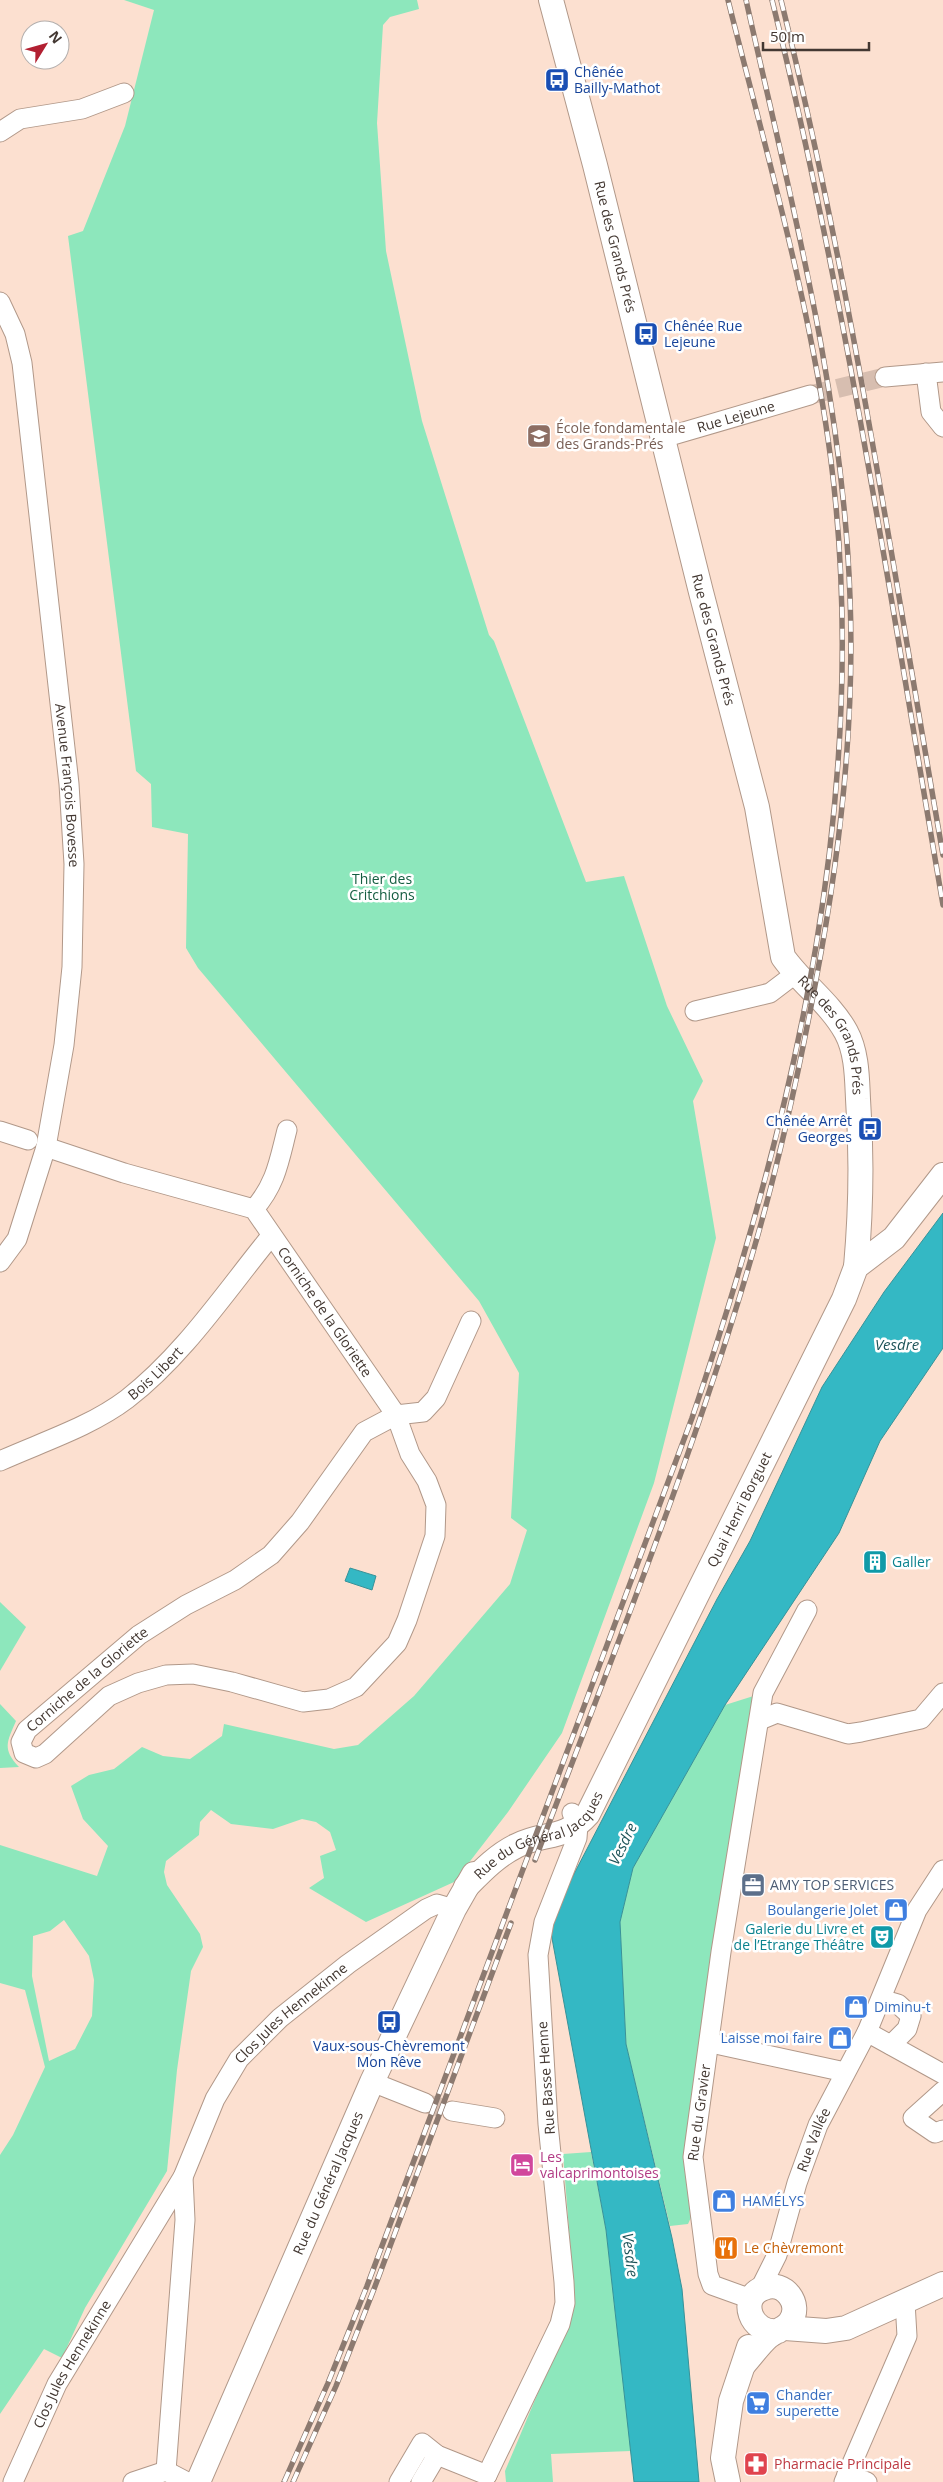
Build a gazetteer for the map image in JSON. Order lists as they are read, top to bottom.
{
  "streets": {
    "main road": ["Rue des Grands Prés", "Quai Henri Borguet", "Rue du Général Jacques"],
    "street": [
      "Rue Lejeune",
      "Avenue François Bovesse",
      "Corniche de la Gloriette",
      "Bois Libert",
      "Clos Jules Hennekinne",
      "Rue Basse Henne",
      "Rue du Gravier",
      "Rue Vallée"
    ]
  },
  "crossings": [
    ["Rue des Grands Prés", "Rue Lejeune"],
    ["Rue des Grands Prés", "Quai Henri Borguet"],
    ["Corniche de la Gloriette", "Bois Libert"],
    ["Quai Henri Borguet", "Rue du Général Jacques"],
    ["Rue du Général Jacques", "Clos Jules Hennekinne"],
    ["Rue du Général Jacques", "Rue Basse Henne"],
    ["Rue du Gravier", "Rue Vallée"]
  ],
  "water": ["Vesdre"],
  "parks": ["Thier des Critchions"],
  "places": {
    "bus stop": [
      "Chênée Bailly-Mathot",
      "Chênée Rue Lejeune",
      "Chênée Arrêt Georges",
      "Vaux-sous-Chèvremont Mon Rêve"
    ],
    "school or university": ["École fondamentale des Grands-Prés"],
    "building": ["Galler"],
    "office": ["AMY TOP SERVICES"],
    "shop": [
      "Boulangerie Jolet",
      "Diminu-t",
      "Laisse moi faire",
      "HAMÉLYS"
    ],
    "theatre": ["Galerie du Livre et de l’Etrange Théâtre"],
    "hotel": ["Les valcaprimontoises"],
    "restaurant": ["Le Chèvremont"],
    "supermarket": ["Chander superette"],
    "pharmacy": ["Pharmacie Principale"]
  },
  "scale_bar": "50 m",
  "north": "top right"
}
